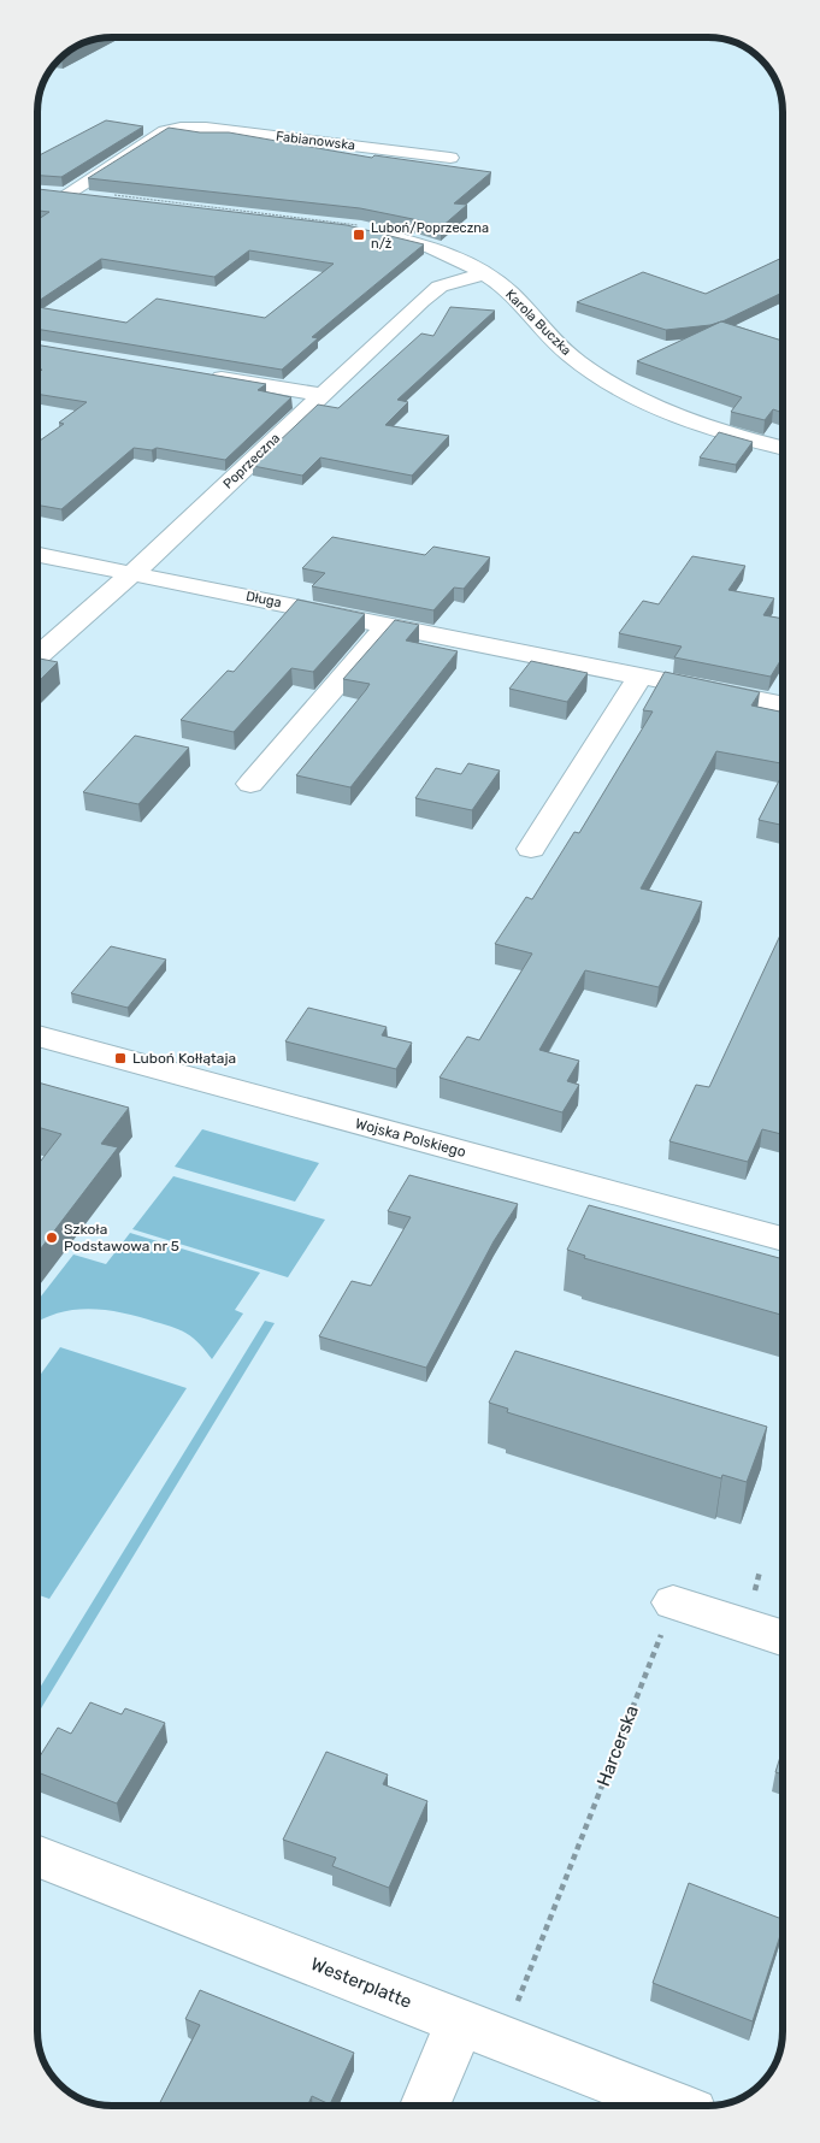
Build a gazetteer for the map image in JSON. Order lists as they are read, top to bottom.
{
  "streets": {
    "street": [
      "Fabianowska",
      "Karola Buczka",
      "Poprzeczna",
      "Długa",
      "Wojska Polskiego",
      "Westerplatte"
    ],
    "path": ["Harcerska"]
  },
  "crossings": [
    ["Karola Buczka", "Poprzeczna"],
    ["Poprzeczna", "Długa"]
  ],
  "places": {
    "transit": ["Luboń/Poprzeczna n/ż", "Luboń Kołłątaja"],
    "other": ["Szkoła Podstawowa nr 5"]
  }
}
